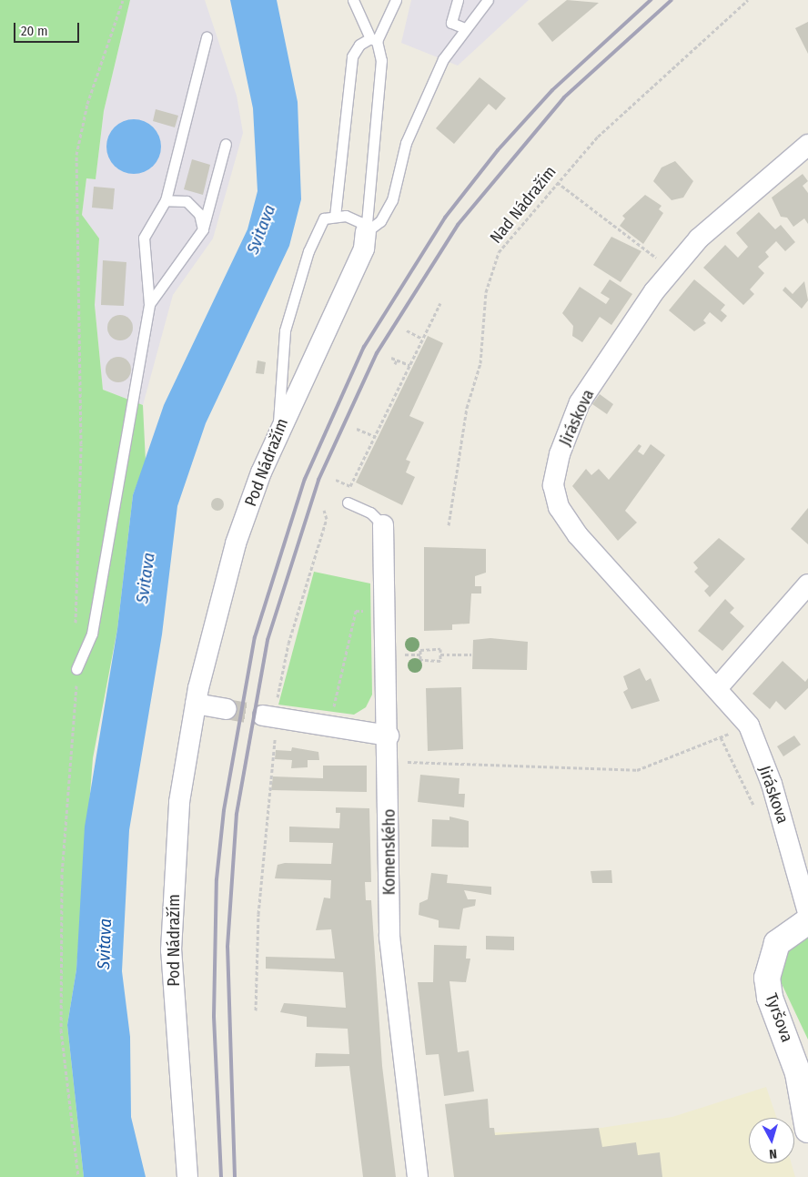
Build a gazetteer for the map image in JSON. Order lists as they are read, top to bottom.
{
  "streets": {
    "main road": ["Tyršova"],
    "street": ["Jiráskova", "Pod Nádražím", "Komenského"],
    "path": ["Nad Nádražím"]
  },
  "water": ["Svitava"],
  "scale_bar": "20 m",
  "north": "bottom"
}
